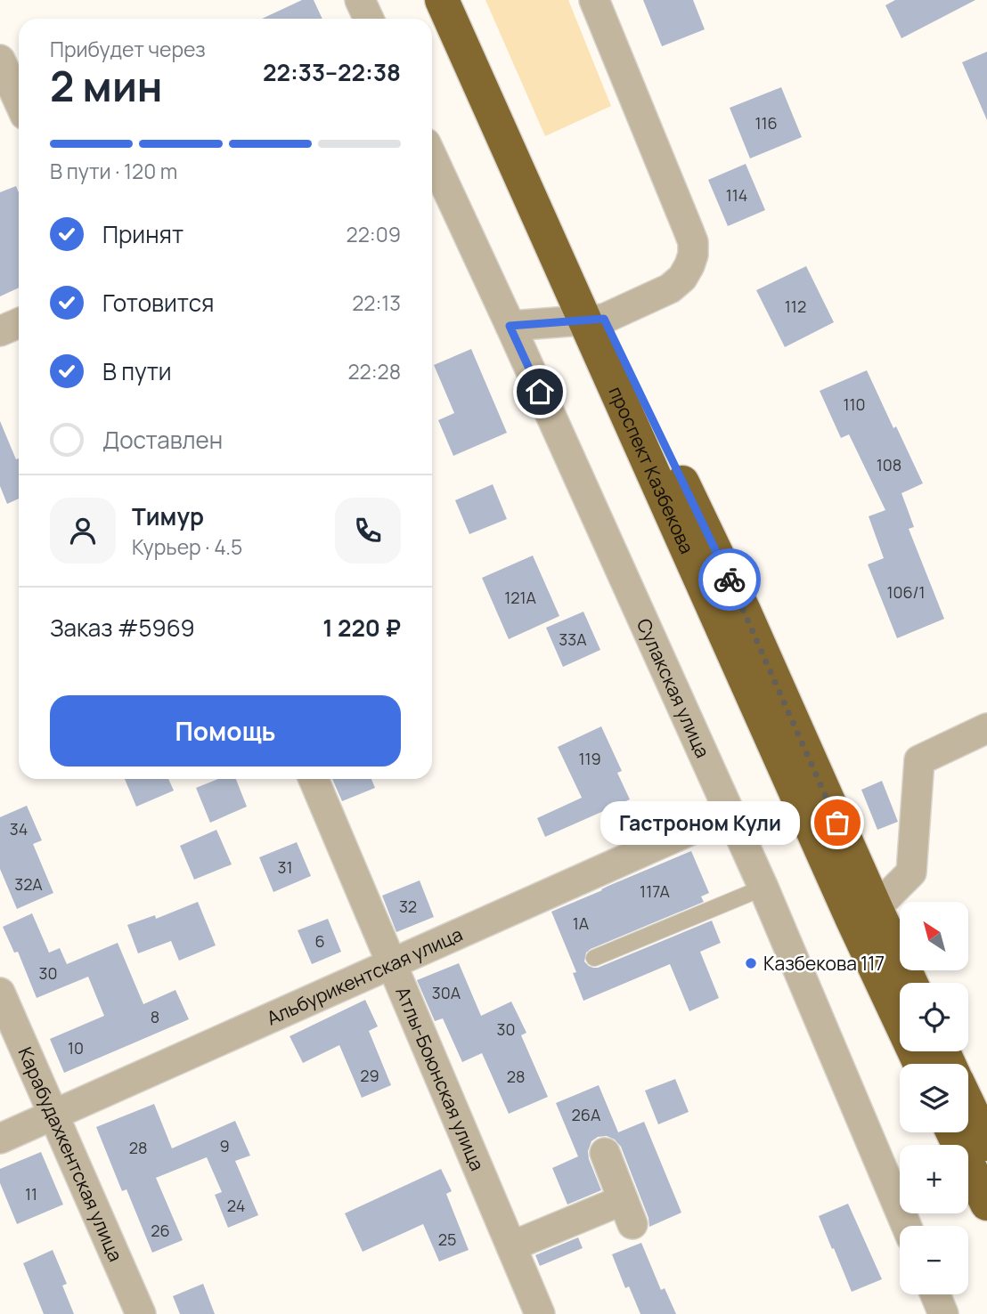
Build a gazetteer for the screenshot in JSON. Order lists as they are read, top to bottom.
{
  "streets": {
    "highway": ["проспект Казбекова"],
    "street": [
      "Сулакская улица",
      "Альбурикентская улица",
      "Атлы-Боюнская улица",
      "Карабудахкентская улица"
    ]
  },
  "crossings": [
    ["Сулакская улица", "Альбурикентская улица"],
    ["Альбурикентская улица", "Атлы-Боюнская улица"],
    ["Альбурикентская улица", "Карабудахкентская улица"]
  ],
  "places": ["Гастроном Кули", "Казбекова 117"],
  "house_numbers": [
    "116",
    "114",
    "112",
    "110",
    "108",
    "106/1",
    "121А",
    "33А",
    "119",
    "34",
    "31",
    "32А",
    "117А",
    "32",
    "1А",
    "6",
    "30",
    "30А",
    "8",
    "30",
    "10",
    "29",
    "28",
    "26А",
    "9",
    "28",
    "11",
    "24",
    "26",
    "25"
  ],
  "north": "top left",
  "page": {
    "heading": ["2 мин", "Прибудет через", "22:33–22:38"],
    "panel": [
      "Тимур",
      "Курьер · 4.5",
      "Заказ #5969",
      "1 220 ₽"
    ],
    "bar": "В пути · 120 m",
    "list": [
      ["Принят", "22:09"],
      ["Готовится", "22:13"],
      ["В пути", "22:28"],
      "Доставлен"
    ],
    "buttons": "Помощь",
    "bubble": "Гастроном Кули",
    "map_buttons": ["+", "−"]
  }
}
